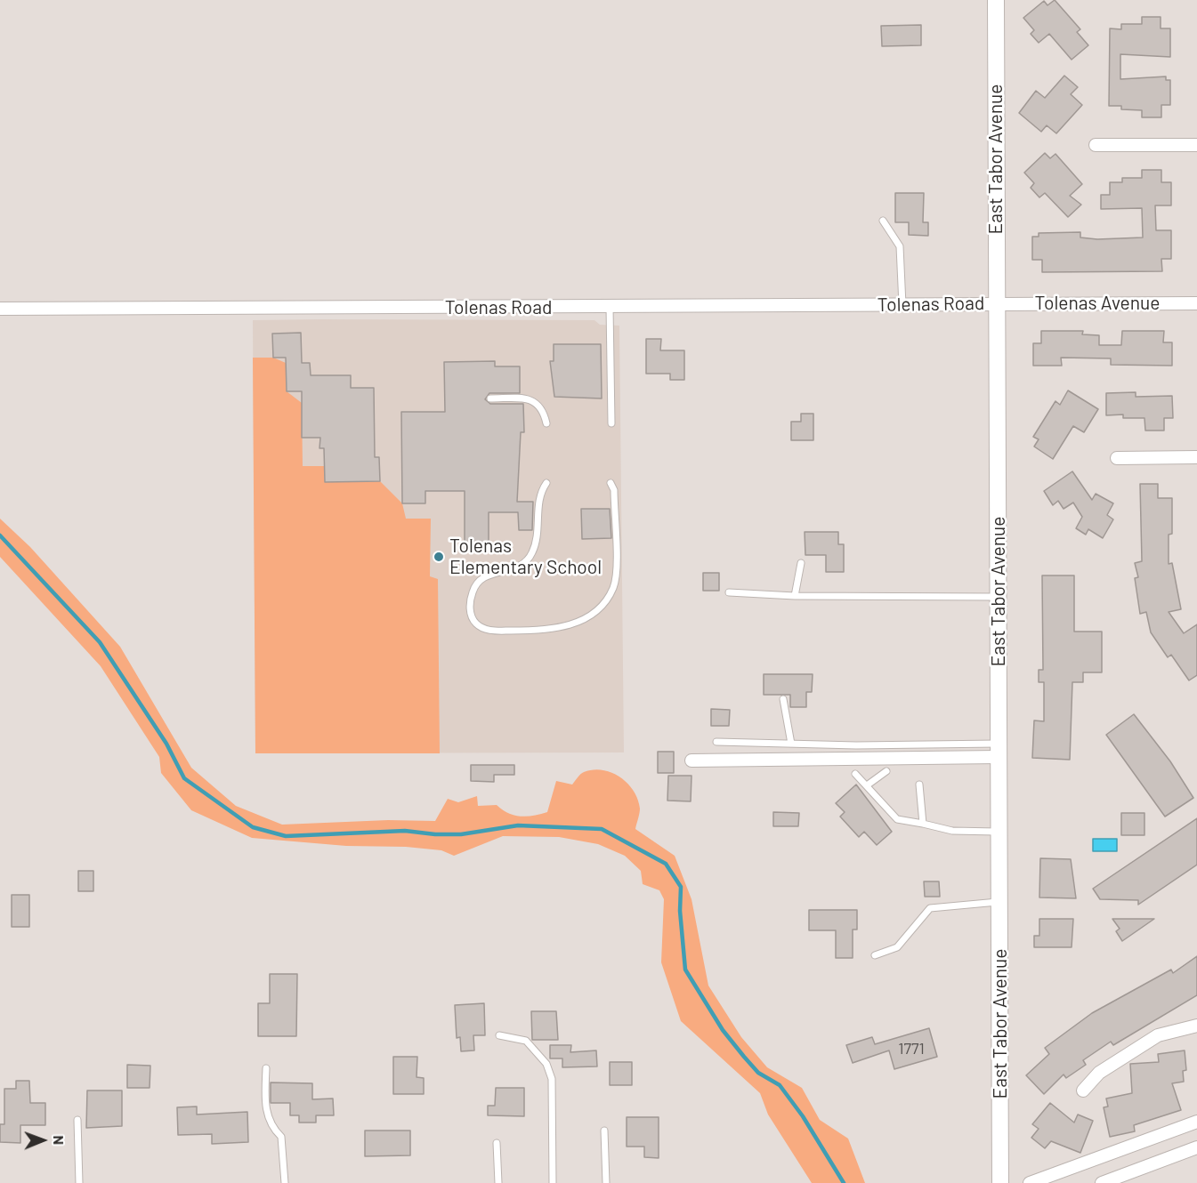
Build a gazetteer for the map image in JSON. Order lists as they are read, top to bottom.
{
  "streets": {
    "main road": ["East Tabor Avenue"],
    "street": ["Tolenas Avenue", "Tolenas Road"]
  },
  "crossings": [
    ["East Tabor Avenue", "Tolenas Avenue"],
    ["East Tabor Avenue", "Tolenas Road"],
    ["Tolenas Avenue", "Tolenas Road"]
  ],
  "places": ["Tolenas Elementary School"],
  "house_numbers": ["1771"],
  "north": "right"
}
